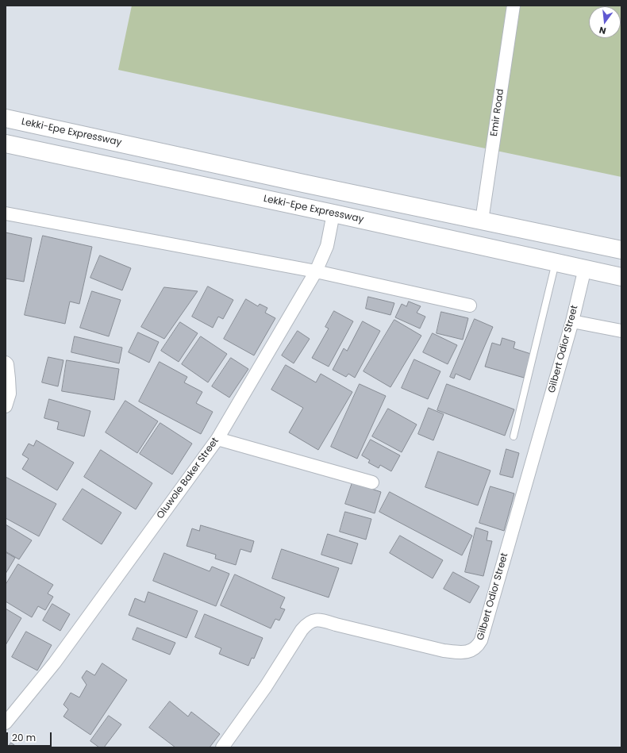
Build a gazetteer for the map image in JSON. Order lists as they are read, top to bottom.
{
  "streets": {
    "highway": ["Lekki-Epe Expressway"],
    "street": ["Emir Road", "Gilbert Odior Street", "Oluwole Baker Street"]
  },
  "crossings": [
    ["Emir Road", "Lekki-Epe Expressway"],
    ["Lekki-Epe Expressway", "Gilbert Odior Street"],
    ["Lekki-Epe Expressway", "Oluwole Baker Street"]
  ],
  "scale_bar": "20 m",
  "north": "bottom"
}
